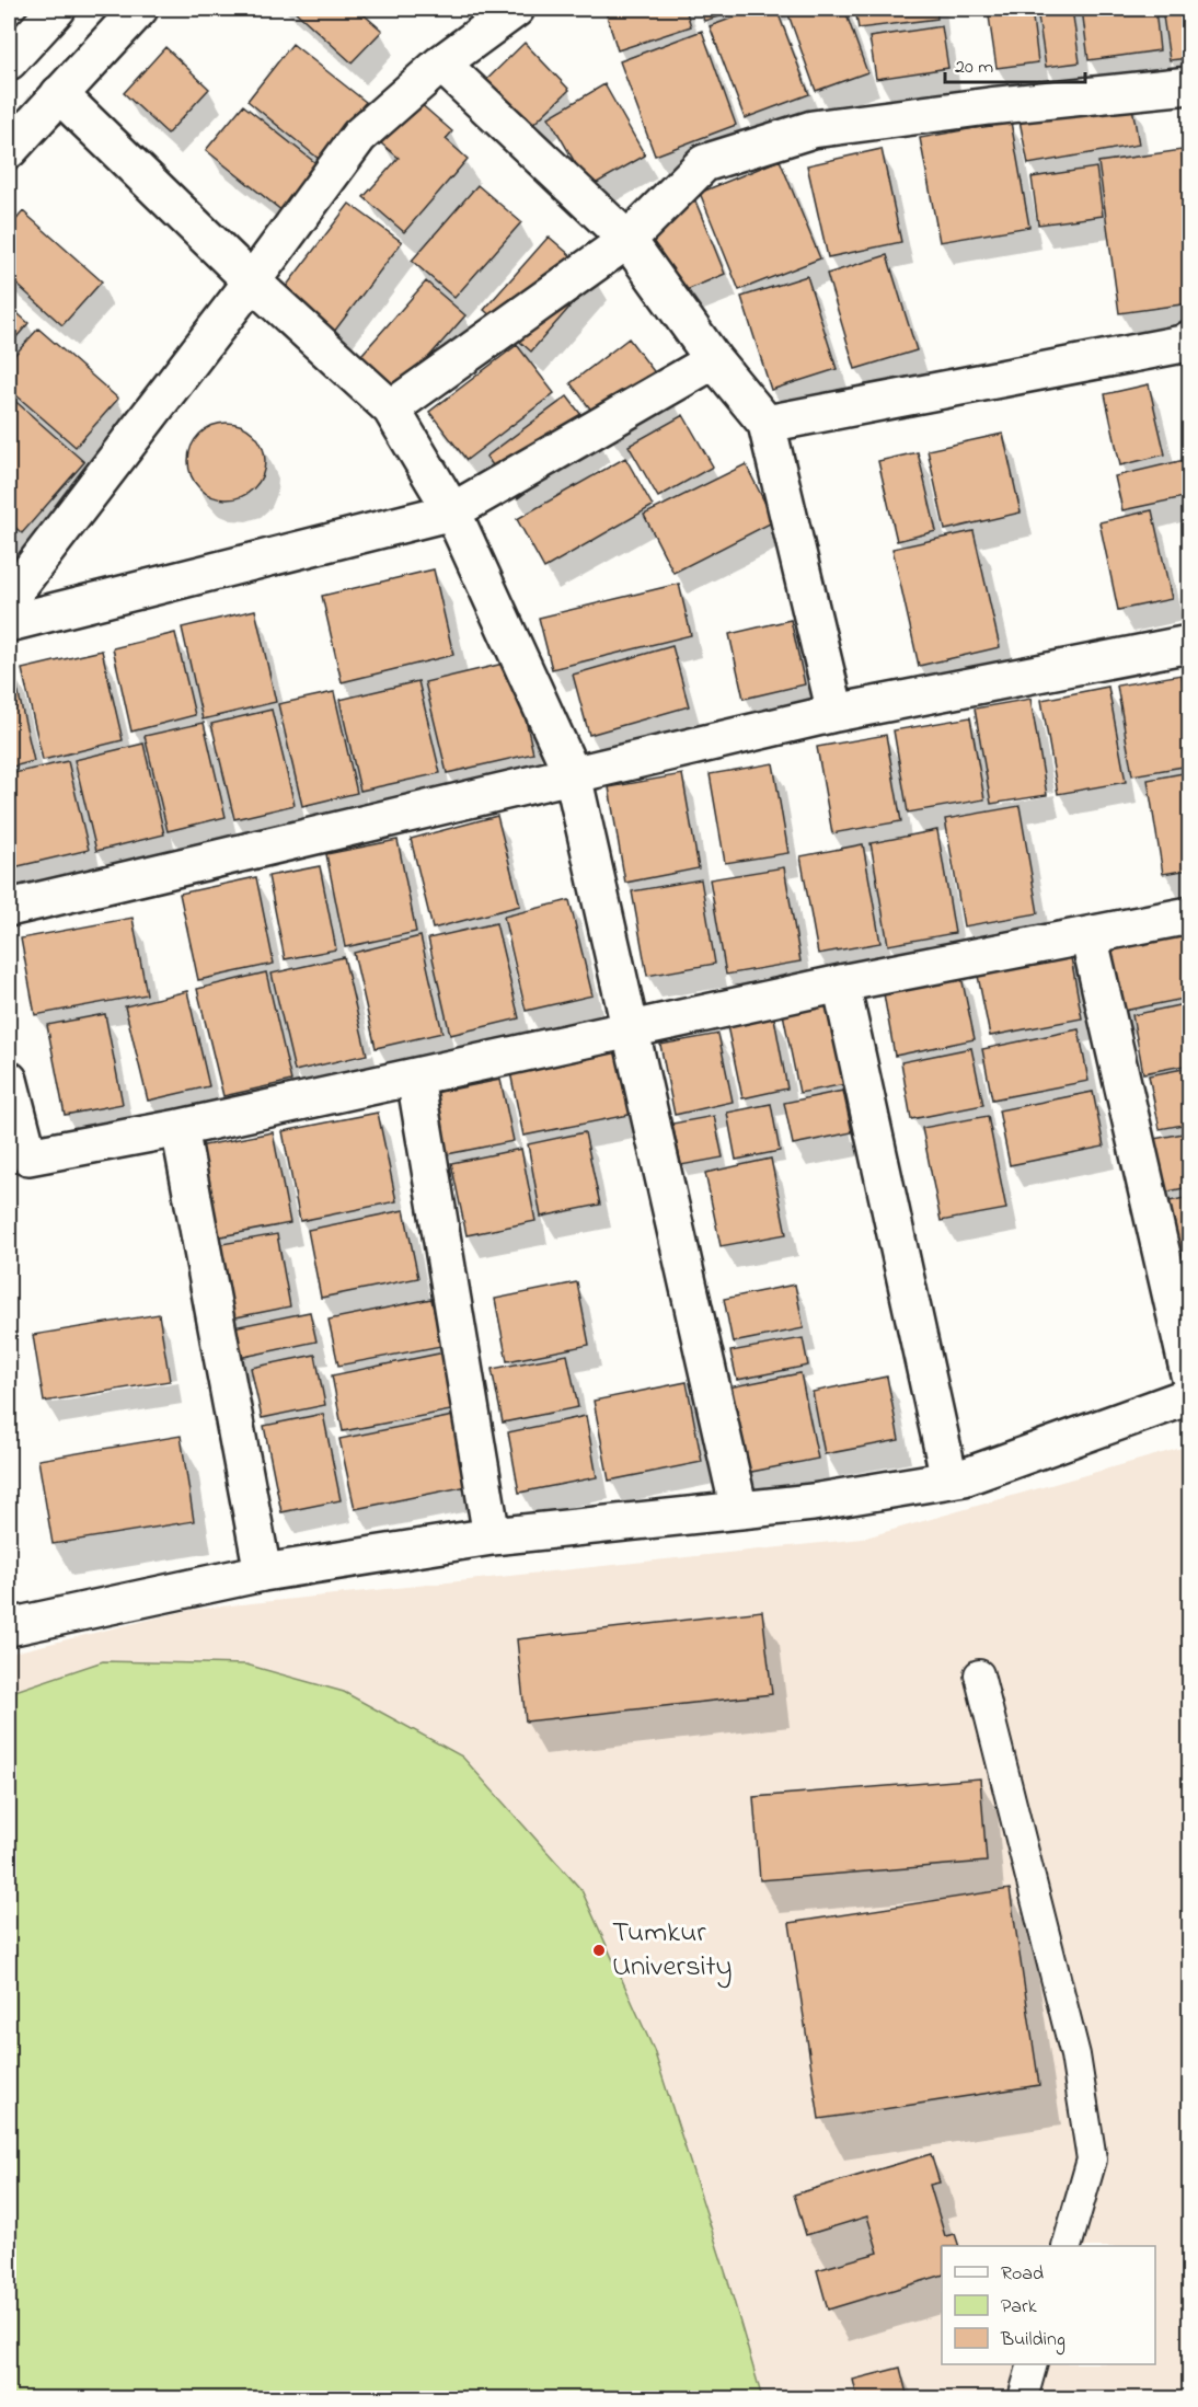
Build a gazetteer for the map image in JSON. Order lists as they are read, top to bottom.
{
  "places": ["Tumkur University"],
  "legend": ["Road", "Park", "Building"],
  "scale_bar": "20 m"
}
